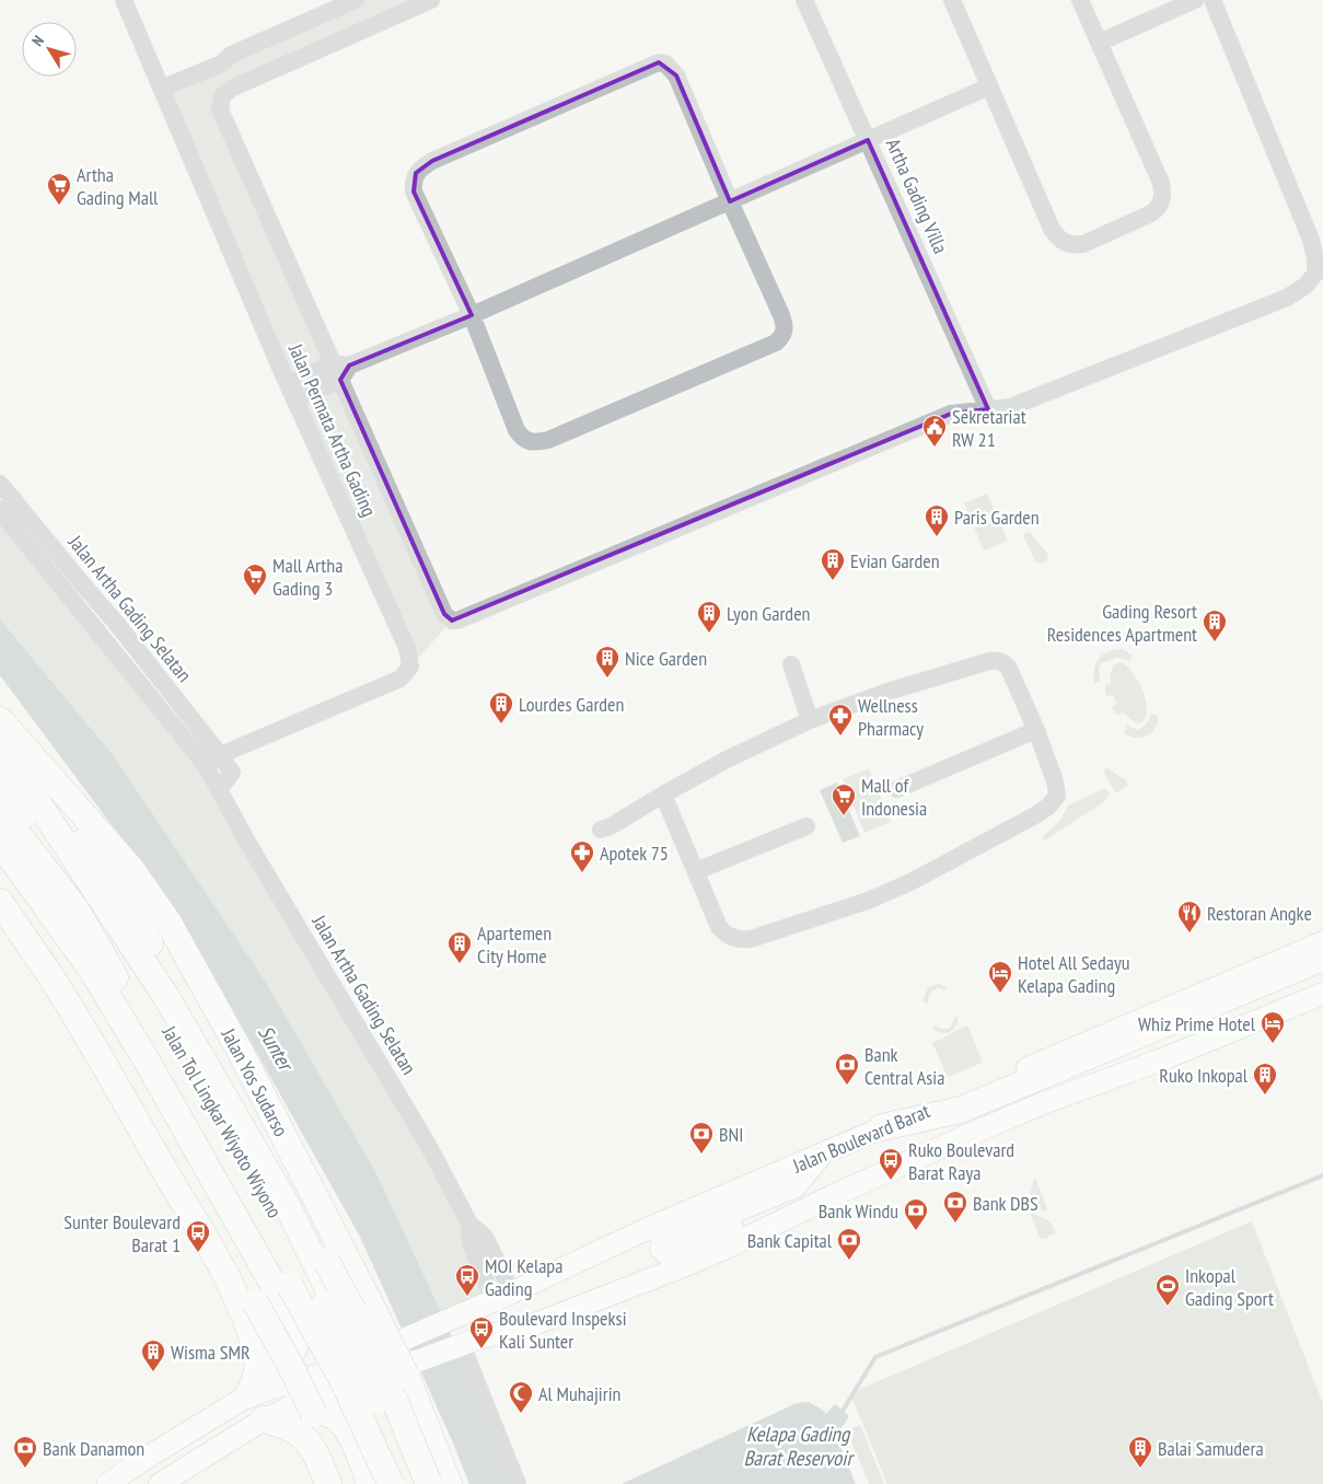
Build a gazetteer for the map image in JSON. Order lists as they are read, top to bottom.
{
  "streets": {
    "highway": ["Jalan Yos Sudarso", "Jalan Tol Lingkar Wiyoto Wiyono"],
    "main road": ["Jalan Boulevard Barat"],
    "street": ["Artha Gading Villa", "Jalan Permata Artha Gading", "Jalan Artha Gading Selatan"]
  },
  "crossings": [
    ["Jalan Permata Artha Gading", "Jalan Artha Gading Selatan"],
    ["Jalan Artha Gading Selatan", "Jalan Boulevard Barat"]
  ],
  "water": ["Sunter", "Kelapa Gading Barat Reservoir"],
  "places": {
    "supermarket": ["Artha Gading Mall", "Mall Artha Gading 3", "Mall of Indonesia"],
    "public building": ["Sekretariat RW 21"],
    "building": [
      "Paris Garden",
      "Evian Garden",
      "Lyon Garden",
      "Gading Resort Residences Apartment",
      "Nice Garden",
      "Lourdes Garden",
      "Apartemen City Home",
      "Ruko Inkopal",
      "Wisma SMR",
      "Balai Samudera"
    ],
    "pharmacy": ["Wellness Pharmacy", "Apotek 75"],
    "restaurant": ["Restoran Angke"],
    "hotel": ["Hotel All Sedayu Kelapa Gading", "Whiz Prime Hotel"],
    "bank": [
      "Bank Central Asia",
      "BNI",
      "Bank DBS",
      "Bank Windu",
      "Bank Capital",
      "Bank Danamon"
    ],
    "bus stop": [
      "Ruko Boulevard Barat Raya",
      "Sunter Boulevard Barat 1",
      "MOI Kelapa Gading",
      "Boulevard Inspeksi Kali Sunter"
    ],
    "sports": ["Inkopal Gading Sport"],
    "mosque": ["Al Muhajirin"]
  },
  "north": "top left"
}
